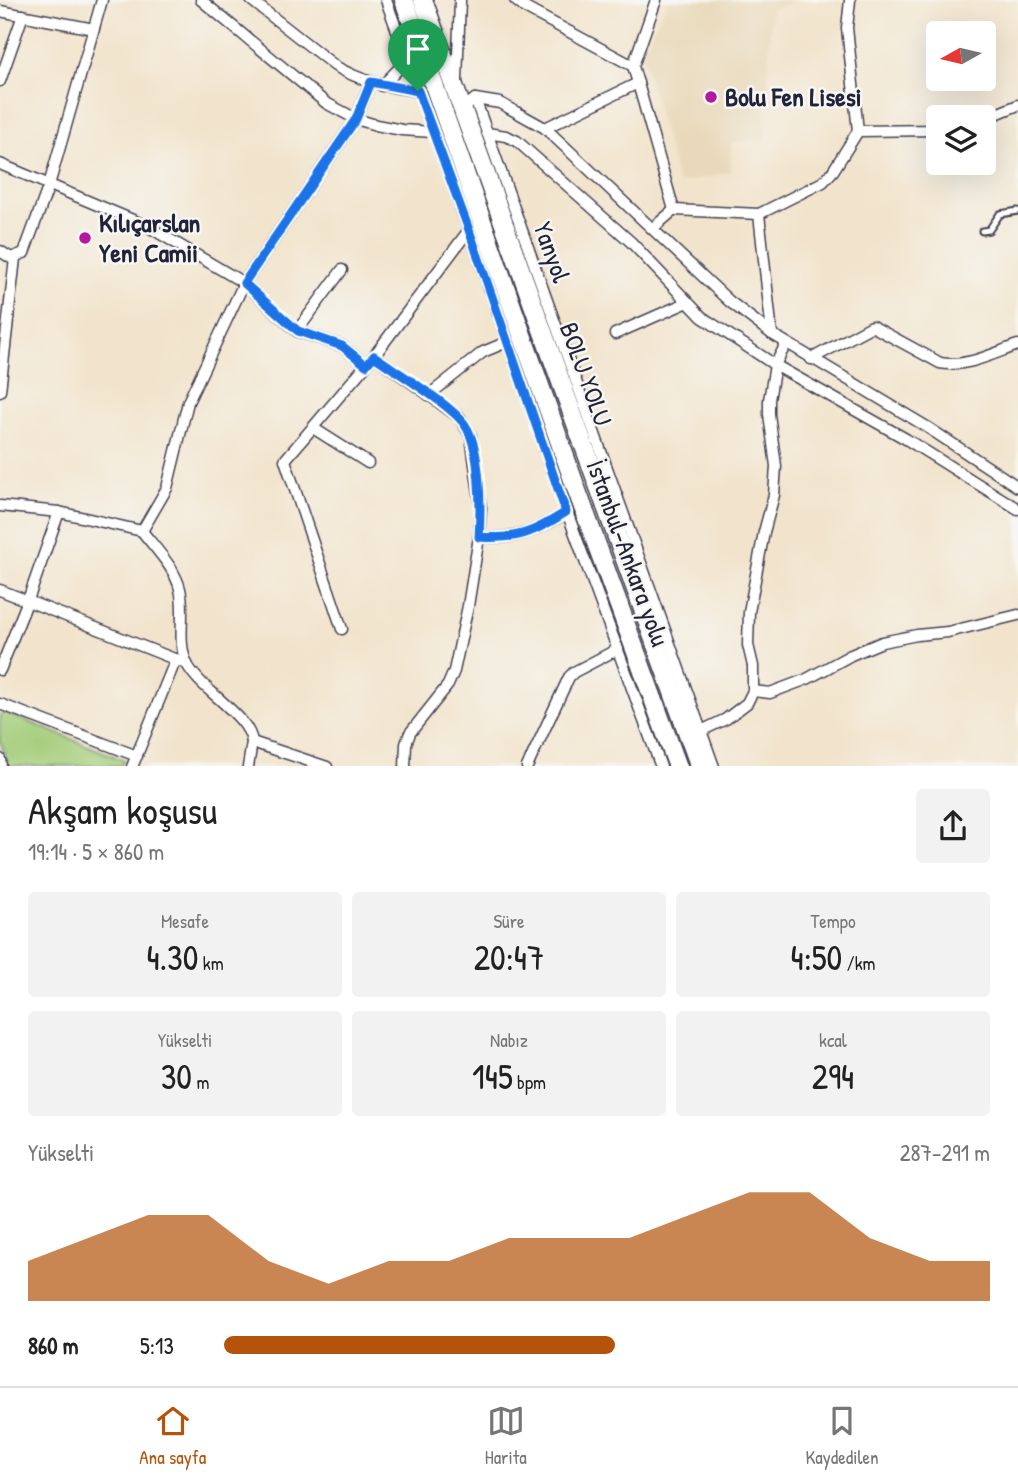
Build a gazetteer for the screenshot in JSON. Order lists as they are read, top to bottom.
{
  "streets": {
    "highway": ["BOLU YOLU", "İstanbul-Ankara yolu"],
    "street": ["Yanyol"]
  },
  "crossings": [
    ["Yanyol", "BOLU YOLU"]
  ],
  "places": ["Bolu Fen Lisesi", "Kılıçarslan Yeni Camii"],
  "north": "left",
  "page": {
    "heading": ["Akşam koşusu", "19:14 · 5 × 860 m"],
    "stats": [
      ["Mesafe", "4.30 km"],
      ["Süre", "20:47"],
      ["Tempo", "4:50 /km"],
      ["Yükselti", "30 m"],
      ["Nabız", "145 bpm"],
      ["kcal", "294"]
    ],
    "chart": ["Yükselti", "287–291 m"],
    "list": [
      {
        "name": "860 m",
        "note": "5:13"
      }
    ],
    "tabs": ["Ana sayfa", "Harita", "Kaydedilen"]
  }
}
